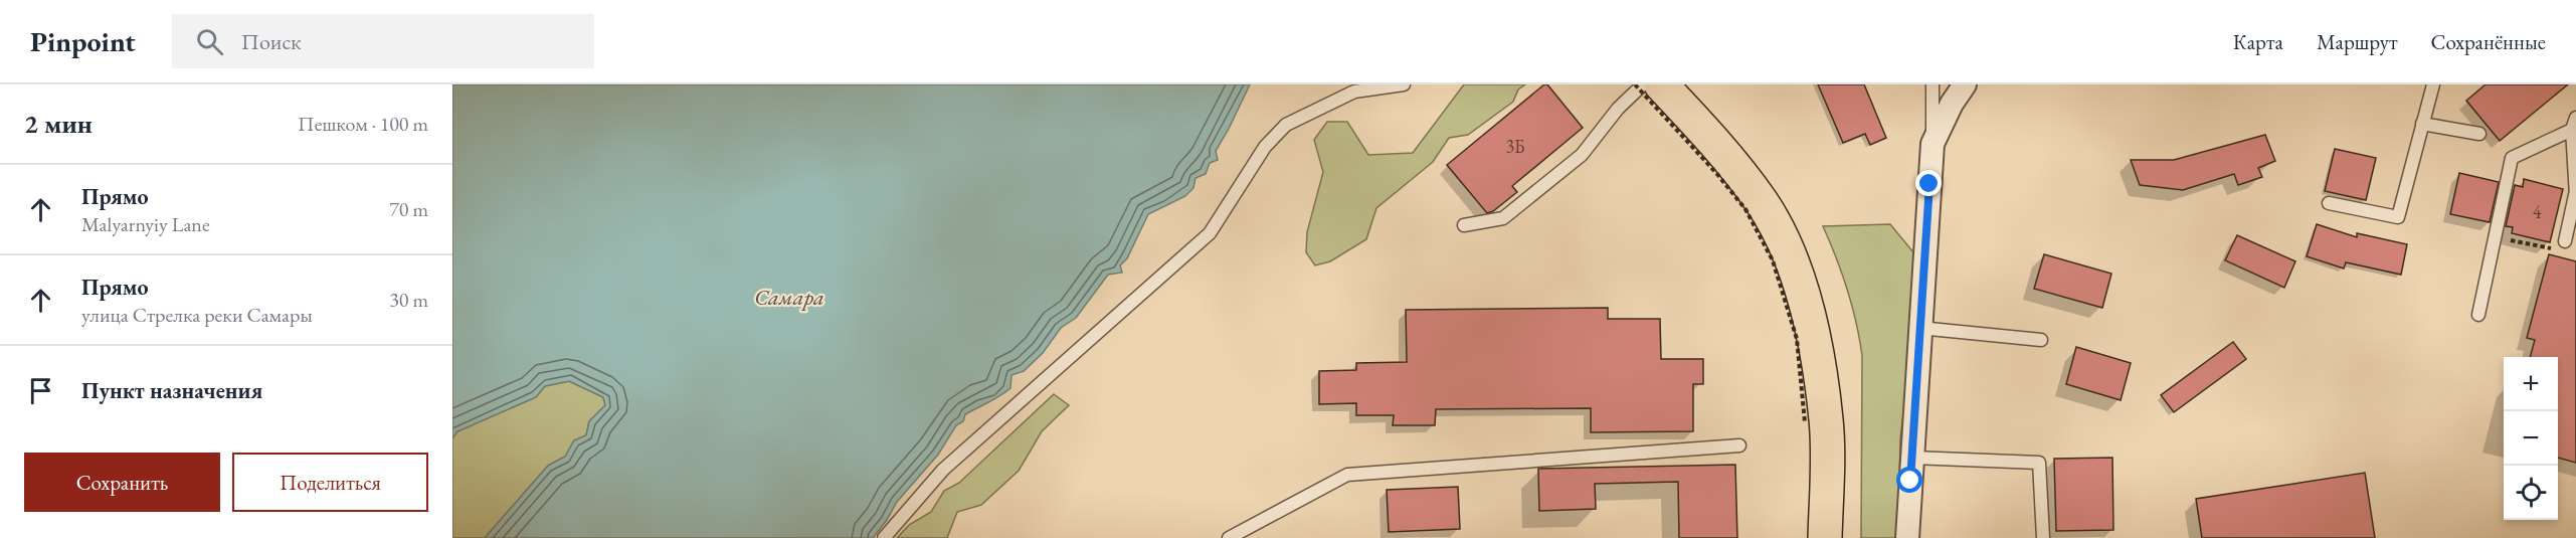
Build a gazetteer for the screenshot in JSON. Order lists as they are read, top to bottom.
{
  "water": ["Самара"],
  "house_numbers": ["3Б", "4"],
  "page": {
    "header": "Pinpoint",
    "search": "Поиск",
    "nav": ["Карта", "Маршрут", "Сохранённые"],
    "heading": ["2 мин", "Пешком · 100 m"],
    "list": [
      ["Прямо", "Malyarnyiy Lane", "70 m"],
      ["Прямо", "улица Стрелка реки Самары", "30 m"],
      "Пункт назначения"
    ],
    "map_buttons": ["+", "−"],
    "buttons": ["Сохранить", "Поделиться"]
  }
}
